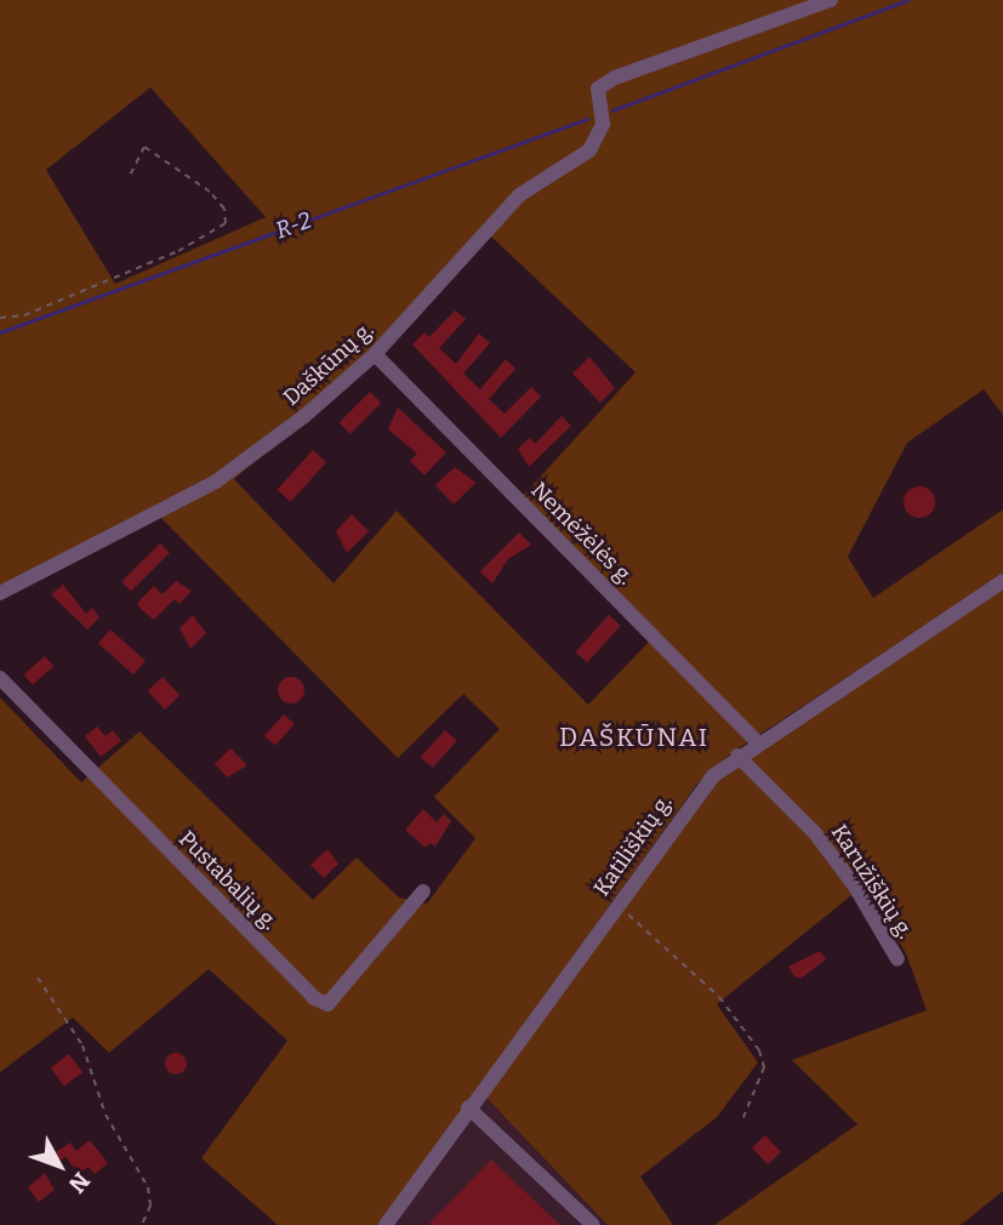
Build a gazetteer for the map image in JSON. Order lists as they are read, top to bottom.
{
  "streets": {
    "street": [
      "Daškūnų g.",
      "Nemėžėlės g.",
      "Katiliškių g.",
      "Pustabalių g.",
      "Karužiškių g."
    ]
  },
  "crossings": [
    ["Daškūnų g.", "Nemėžėlės g."],
    ["Nemėžėlės g.", "Katiliškių g."],
    ["Katiliškių g.", "Karužiškių g."]
  ],
  "districts": ["DAŠKŪNAI"],
  "water": ["R-2"],
  "north": "bottom right"
}
